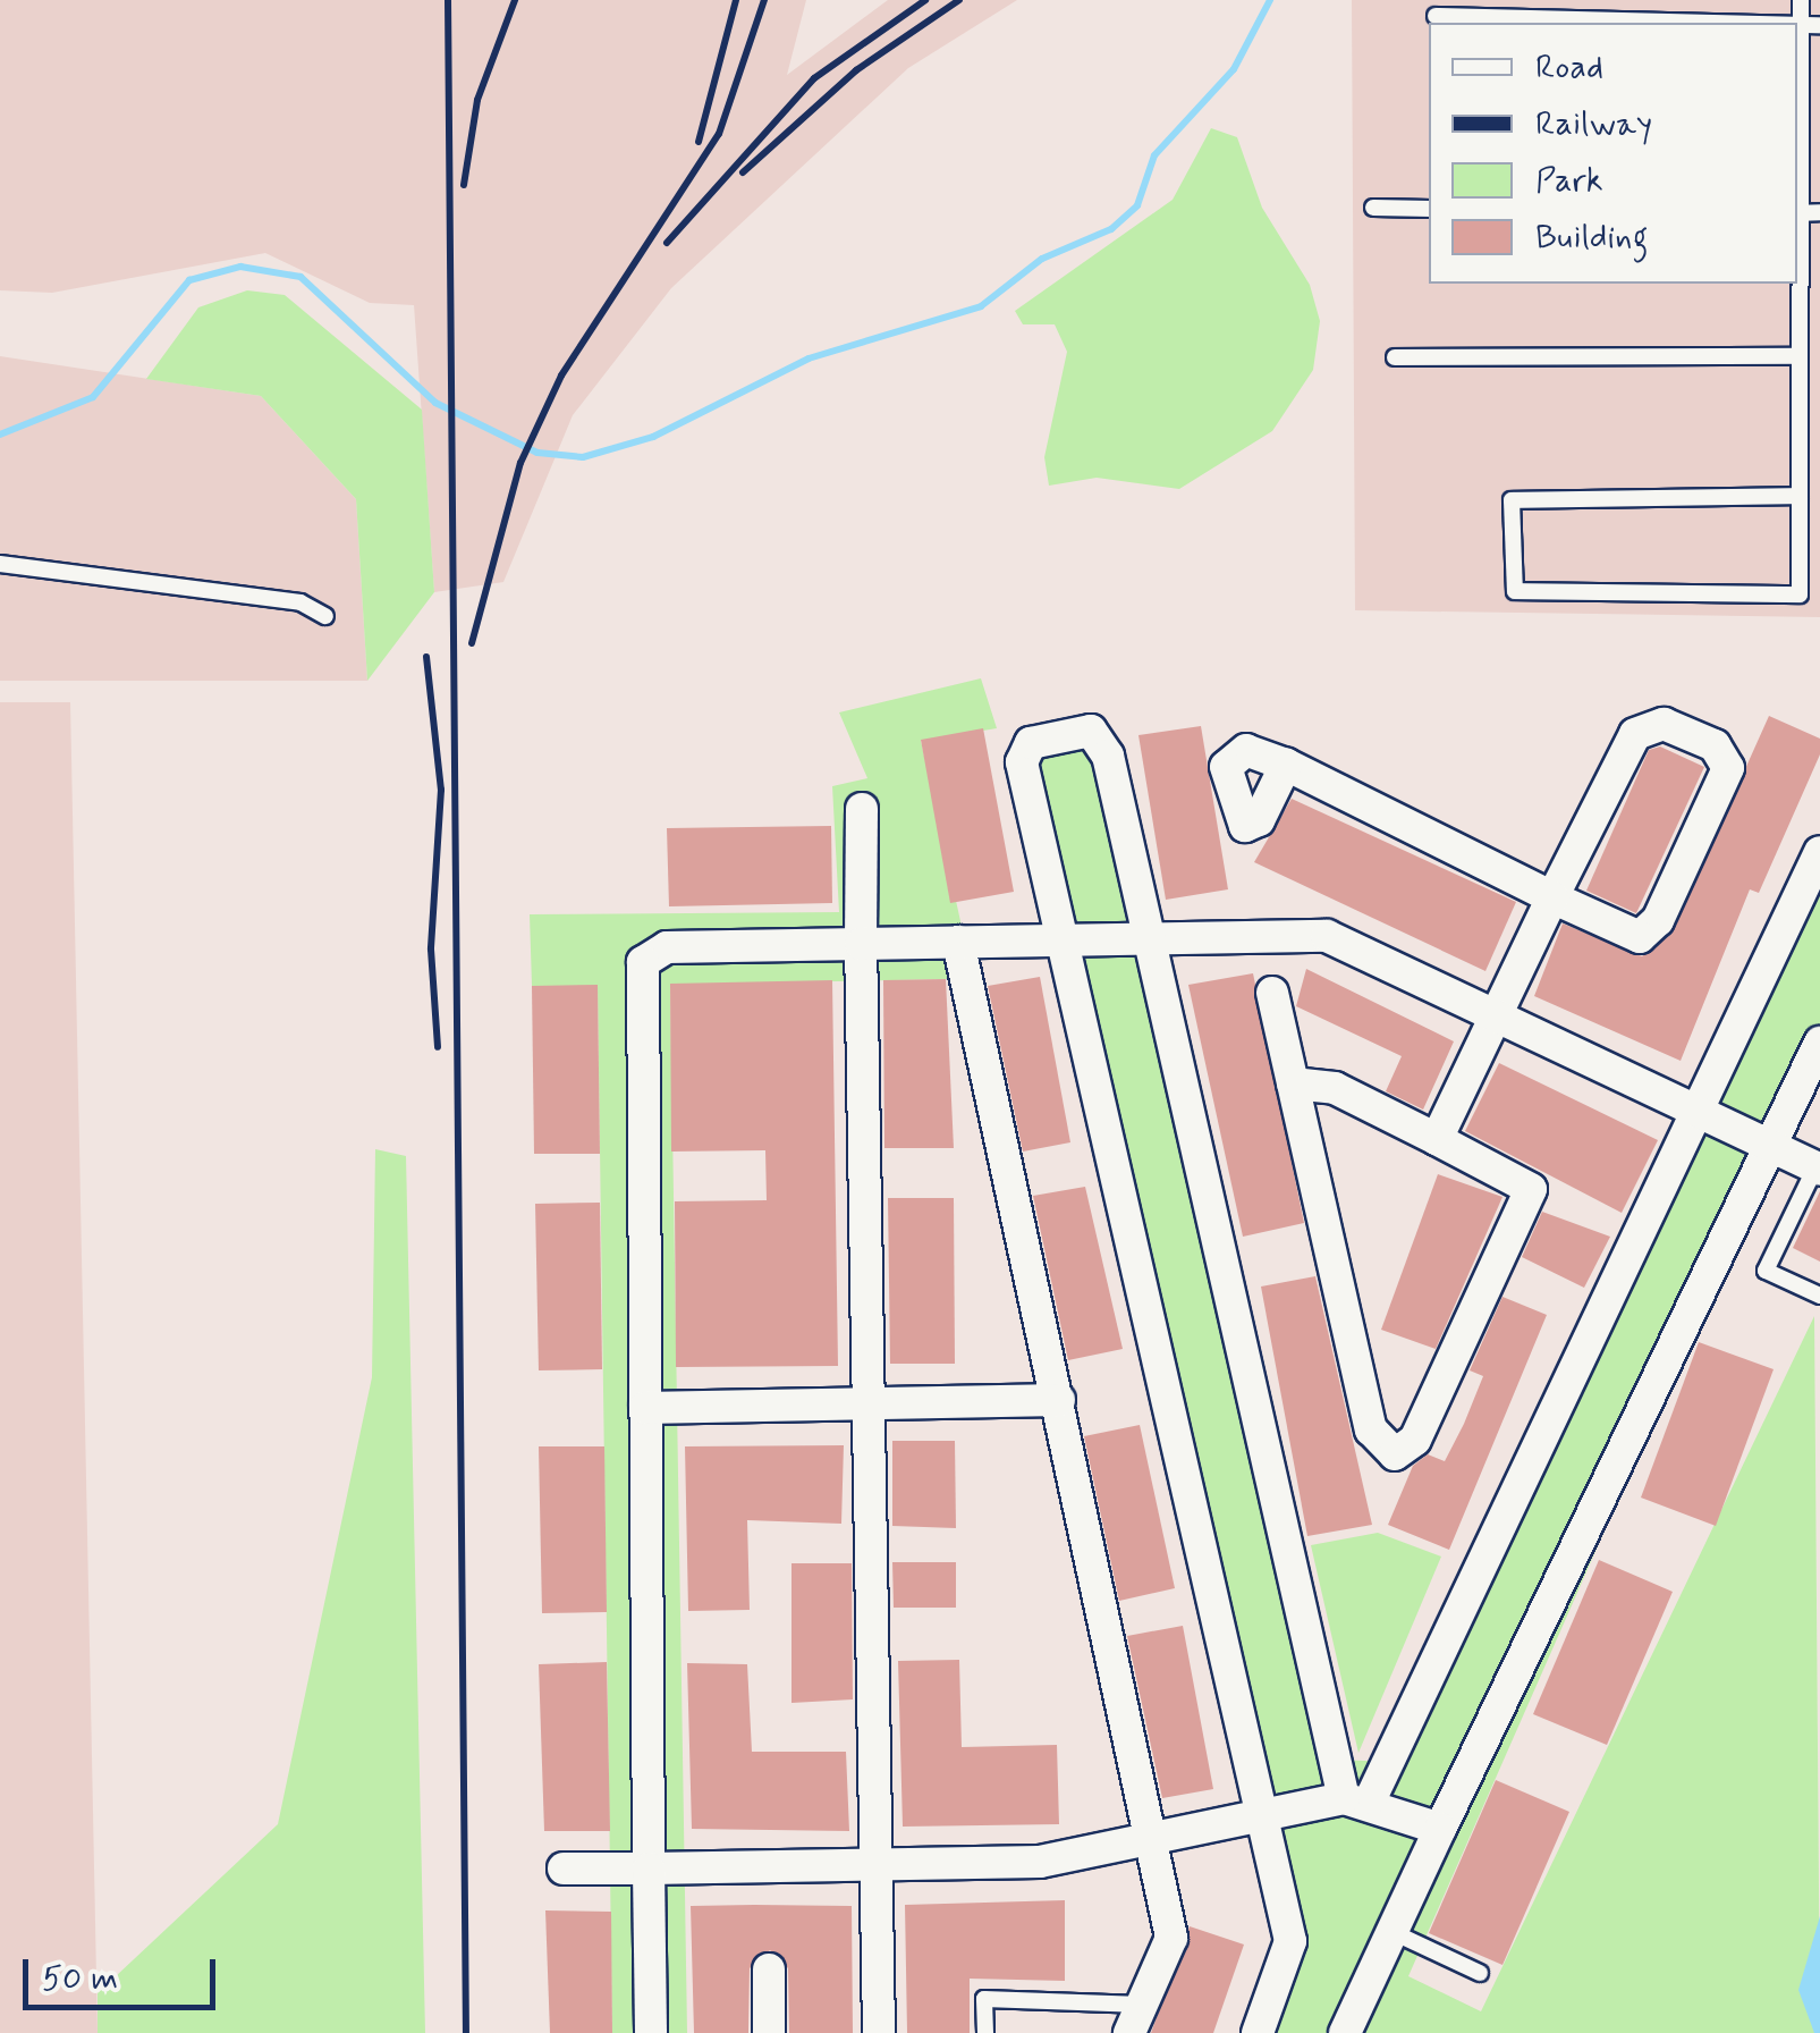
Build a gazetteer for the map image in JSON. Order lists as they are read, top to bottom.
{
  "legend": [
    "Road",
    "Railway",
    "Park",
    "Building"
  ],
  "scale_bar": "50 m"
}
